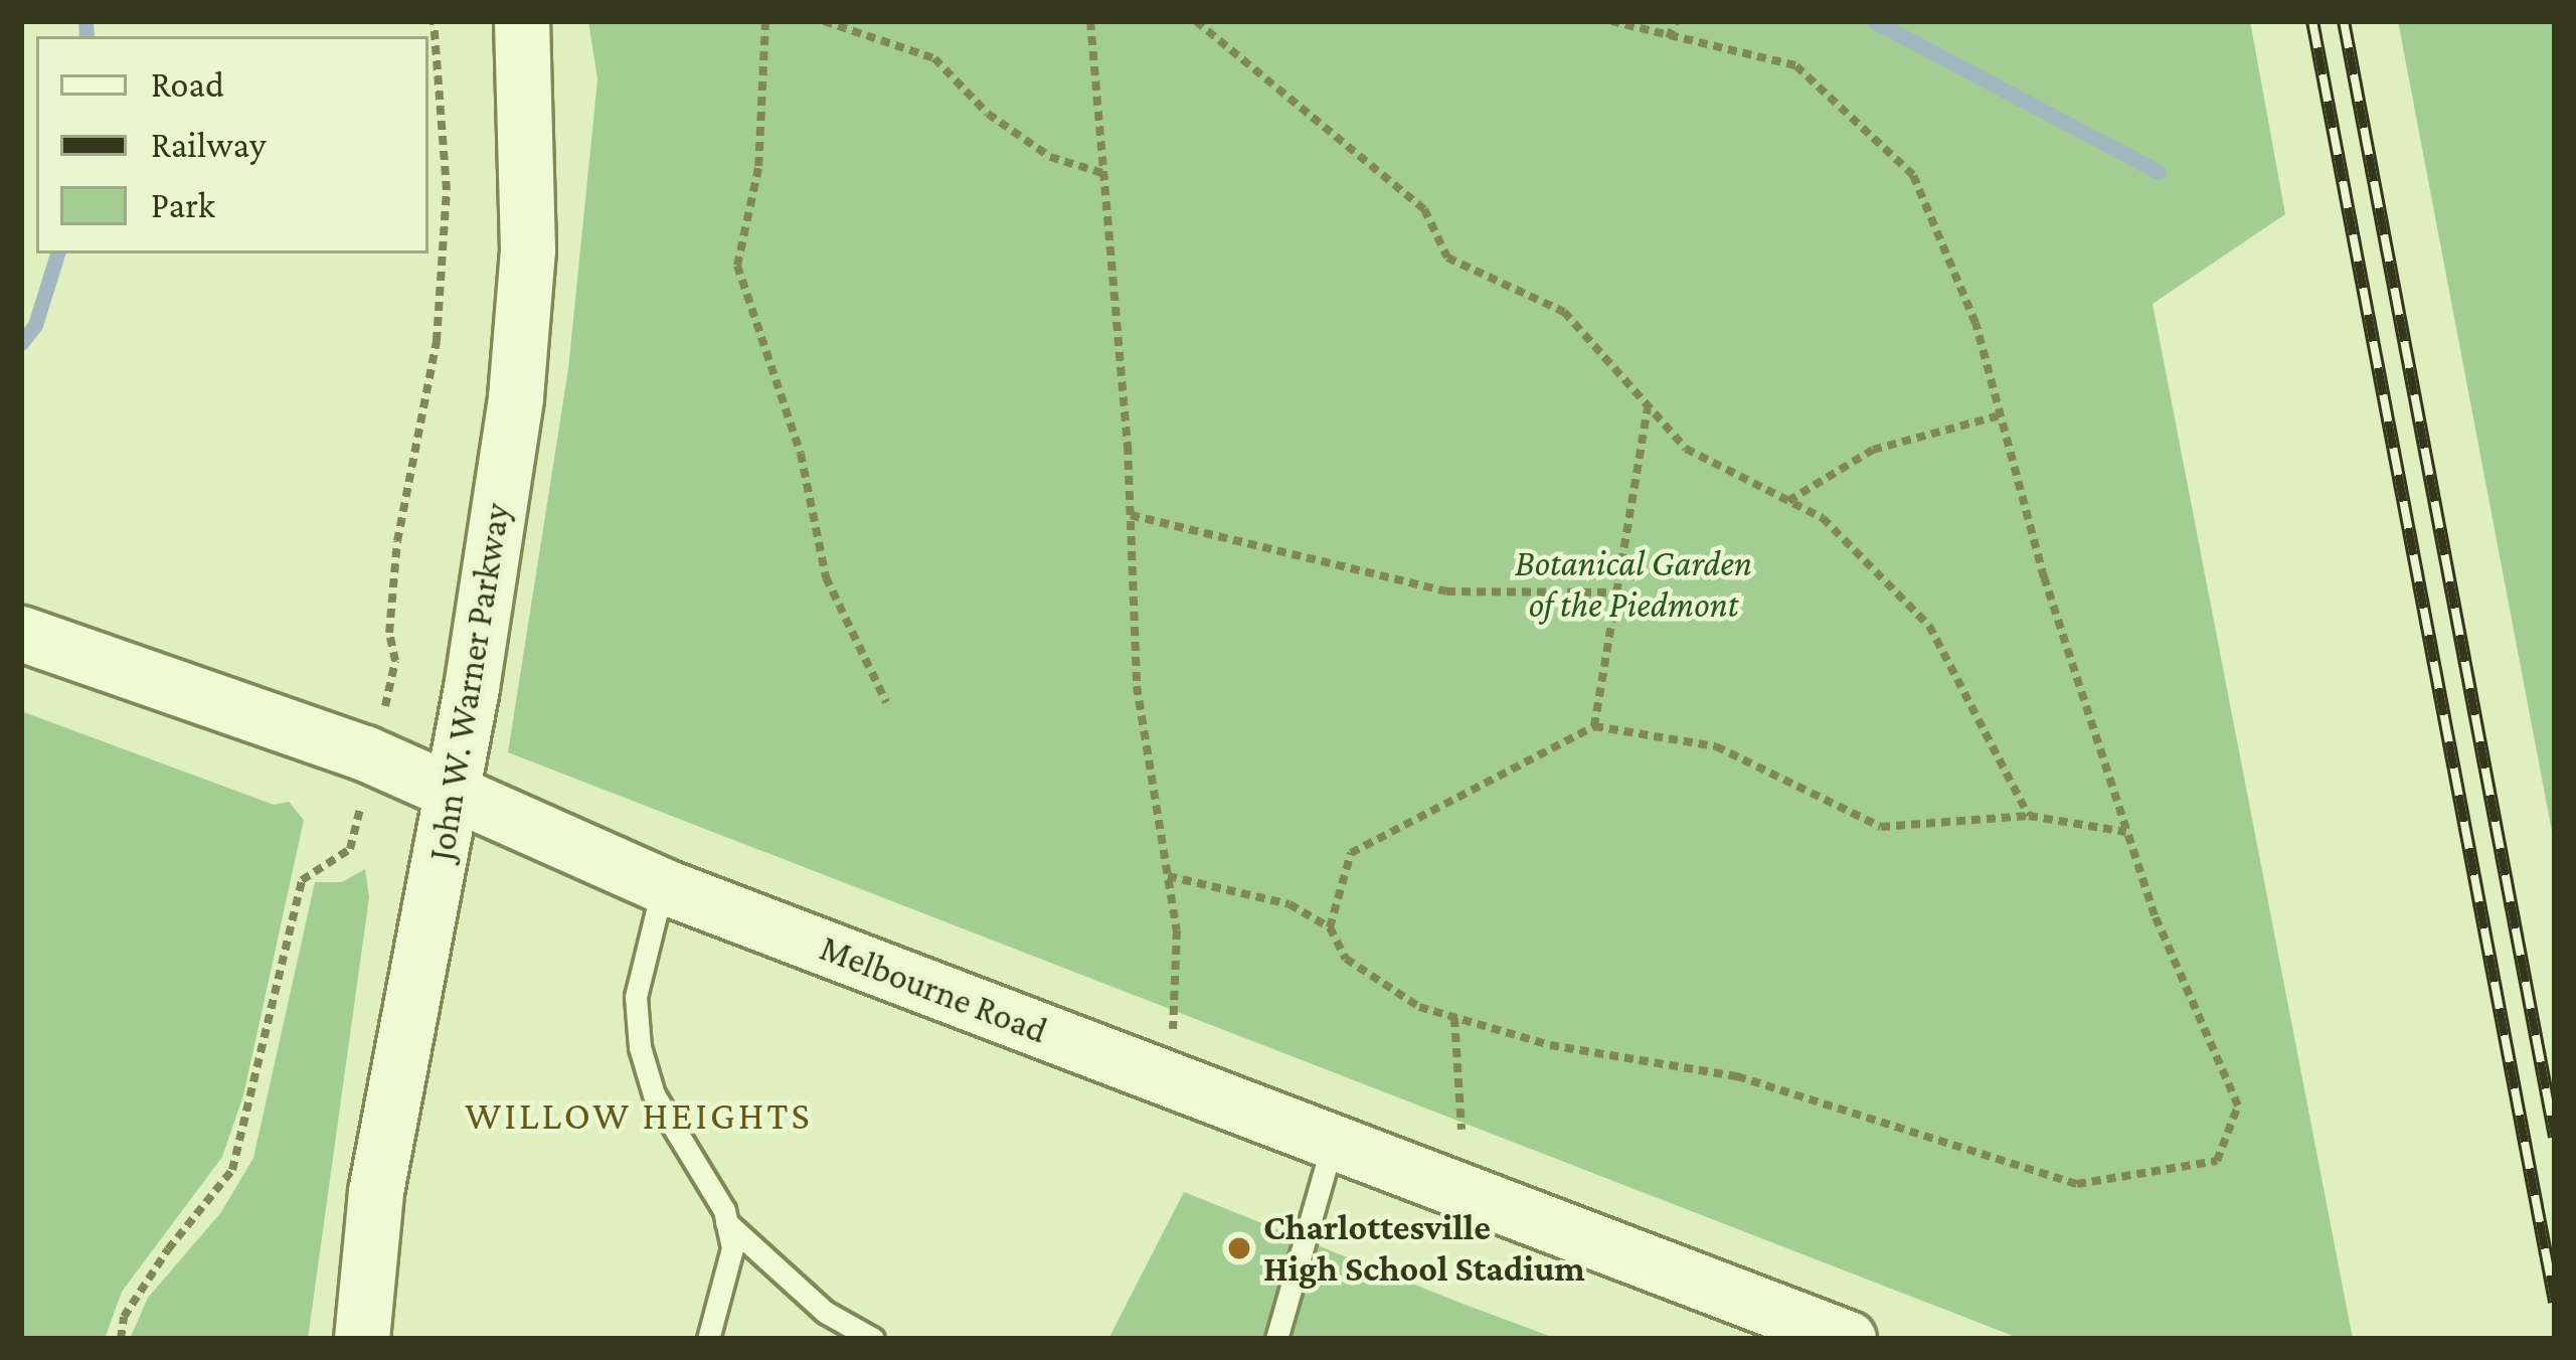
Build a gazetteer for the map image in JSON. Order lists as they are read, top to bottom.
{
  "streets": {
    "street": ["John W. Warner Parkway", "Melbourne Road"]
  },
  "crossings": [
    ["John W. Warner Parkway", "Melbourne Road"]
  ],
  "districts": ["WILLOW HEIGHTS"],
  "parks": ["Botanical Garden of the Piedmont"],
  "places": ["Charlottesville High School Stadium"],
  "legend": ["Road", "Railway", "Park"]
}
